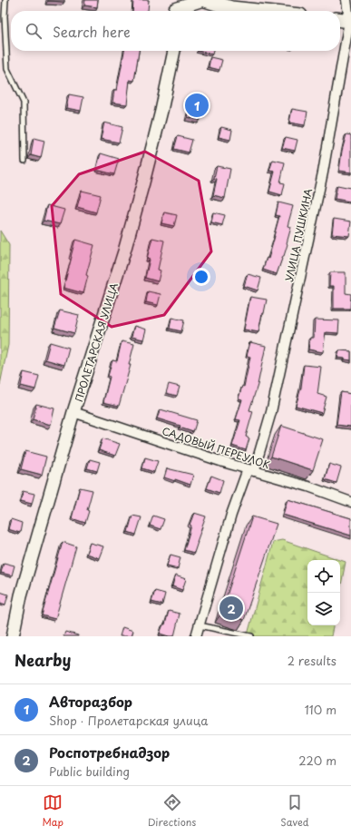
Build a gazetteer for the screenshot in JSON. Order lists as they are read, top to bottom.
{
  "streets": {
    "street": ["УЛИЦА ПУШКИНА", "ПРОЛЕТАРСКАЯ УЛИЦА", "САДОВЫЙ ПЕРЕУЛОК"]
  },
  "crossings": [
    ["УЛИЦА ПУШКИНА", "САДОВЫЙ ПЕРЕУЛОК"],
    ["ПРОЛЕТАРСКАЯ УЛИЦА", "САДОВЫЙ ПЕРЕУЛОК"]
  ],
  "page": {
    "search": "Search here",
    "pins": ["1", "2"],
    "heading": ["Nearby", "2 results"],
    "list": [
      {
        "mark": "1",
        "name": "Авторазбор",
        "note": "Shop · Пролетарская улица",
        "value": "110 m"
      },
      {
        "mark": "2",
        "name": "Роспотребнадзор",
        "note": "Public building",
        "value": "220 m"
      }
    ],
    "nav": ["Map", "Directions", "Saved"]
  }
}
